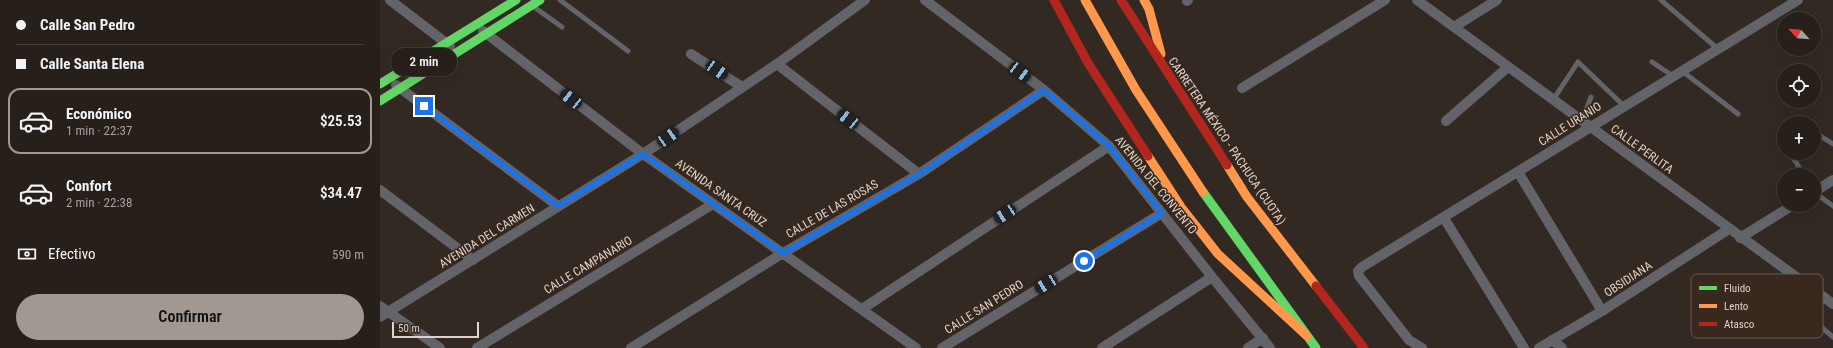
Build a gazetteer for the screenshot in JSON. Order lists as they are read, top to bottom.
{
  "streets": {
    "main road": ["CARRETERA MÉXICO - PACHUCA (CUOTA)"],
    "street": [
      "CALLE URANIO",
      "CALLE PERLITA",
      "AVENIDA DEL CONVENTO",
      "AVENIDA SANTA CRUZ",
      "CALLE DE LAS ROSAS",
      "AVENIDA DEL CARMEN",
      "CALLE CAMPANARIO",
      "OBSIDIANA",
      "CALLE SAN PEDRO"
    ]
  },
  "crossings": [
    ["CALLE URANIO", "CALLE PERLITA"],
    ["CALLE PERLITA", "OBSIDIANA"],
    ["AVENIDA DEL CONVENTO", "CALLE DE LAS ROSAS"],
    ["AVENIDA DEL CONVENTO", "CALLE SAN PEDRO"],
    ["AVENIDA SANTA CRUZ", "CALLE DE LAS ROSAS"],
    ["AVENIDA SANTA CRUZ", "AVENIDA DEL CARMEN"],
    ["AVENIDA SANTA CRUZ", "CALLE CAMPANARIO"]
  ],
  "legend": ["Fluido", "Lento", "Atasco"],
  "scale_bar": "50 m",
  "north": "top left",
  "page": {
    "banner": ["Calle San Pedro", "Calle Santa Elena"],
    "map_buttons": ["+", "−"],
    "bubble": "2 min",
    "list": [
      {
        "name": "Económico",
        "note": "1 min · 22:37",
        "value": "$25.53"
      },
      {
        "name": "Confort",
        "note": "2 min · 22:38",
        "value": "$34.47"
      }
    ],
    "pay": ["Efectivo", "590 m"],
    "buttons": "Confirmar",
    "scale": "50 m"
  }
}
